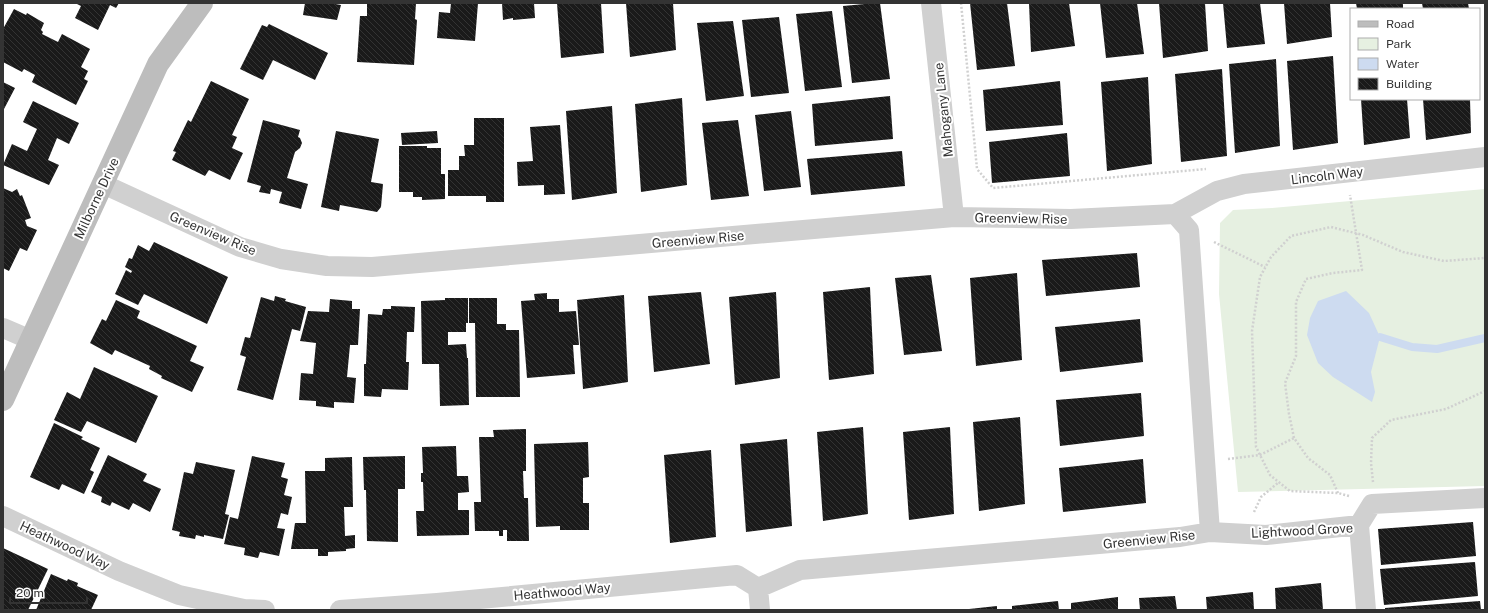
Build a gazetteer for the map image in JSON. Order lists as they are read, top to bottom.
{
  "streets": {
    "street": [
      "Mahogany Lane",
      "Lincoln Way",
      "Milborne Drive",
      "Greenview Rise",
      "Lightwood Grove",
      "Heathwood Way"
    ]
  },
  "crossings": [
    ["Mahogany Lane", "Greenview Rise"],
    ["Lincoln Way", "Greenview Rise"],
    ["Milborne Drive", "Greenview Rise"],
    ["Greenview Rise", "Lightwood Grove"],
    ["Greenview Rise", "Heathwood Way"]
  ],
  "legend": [
    "Road",
    "Park",
    "Water",
    "Building"
  ],
  "scale_bar": "20 m"
}
